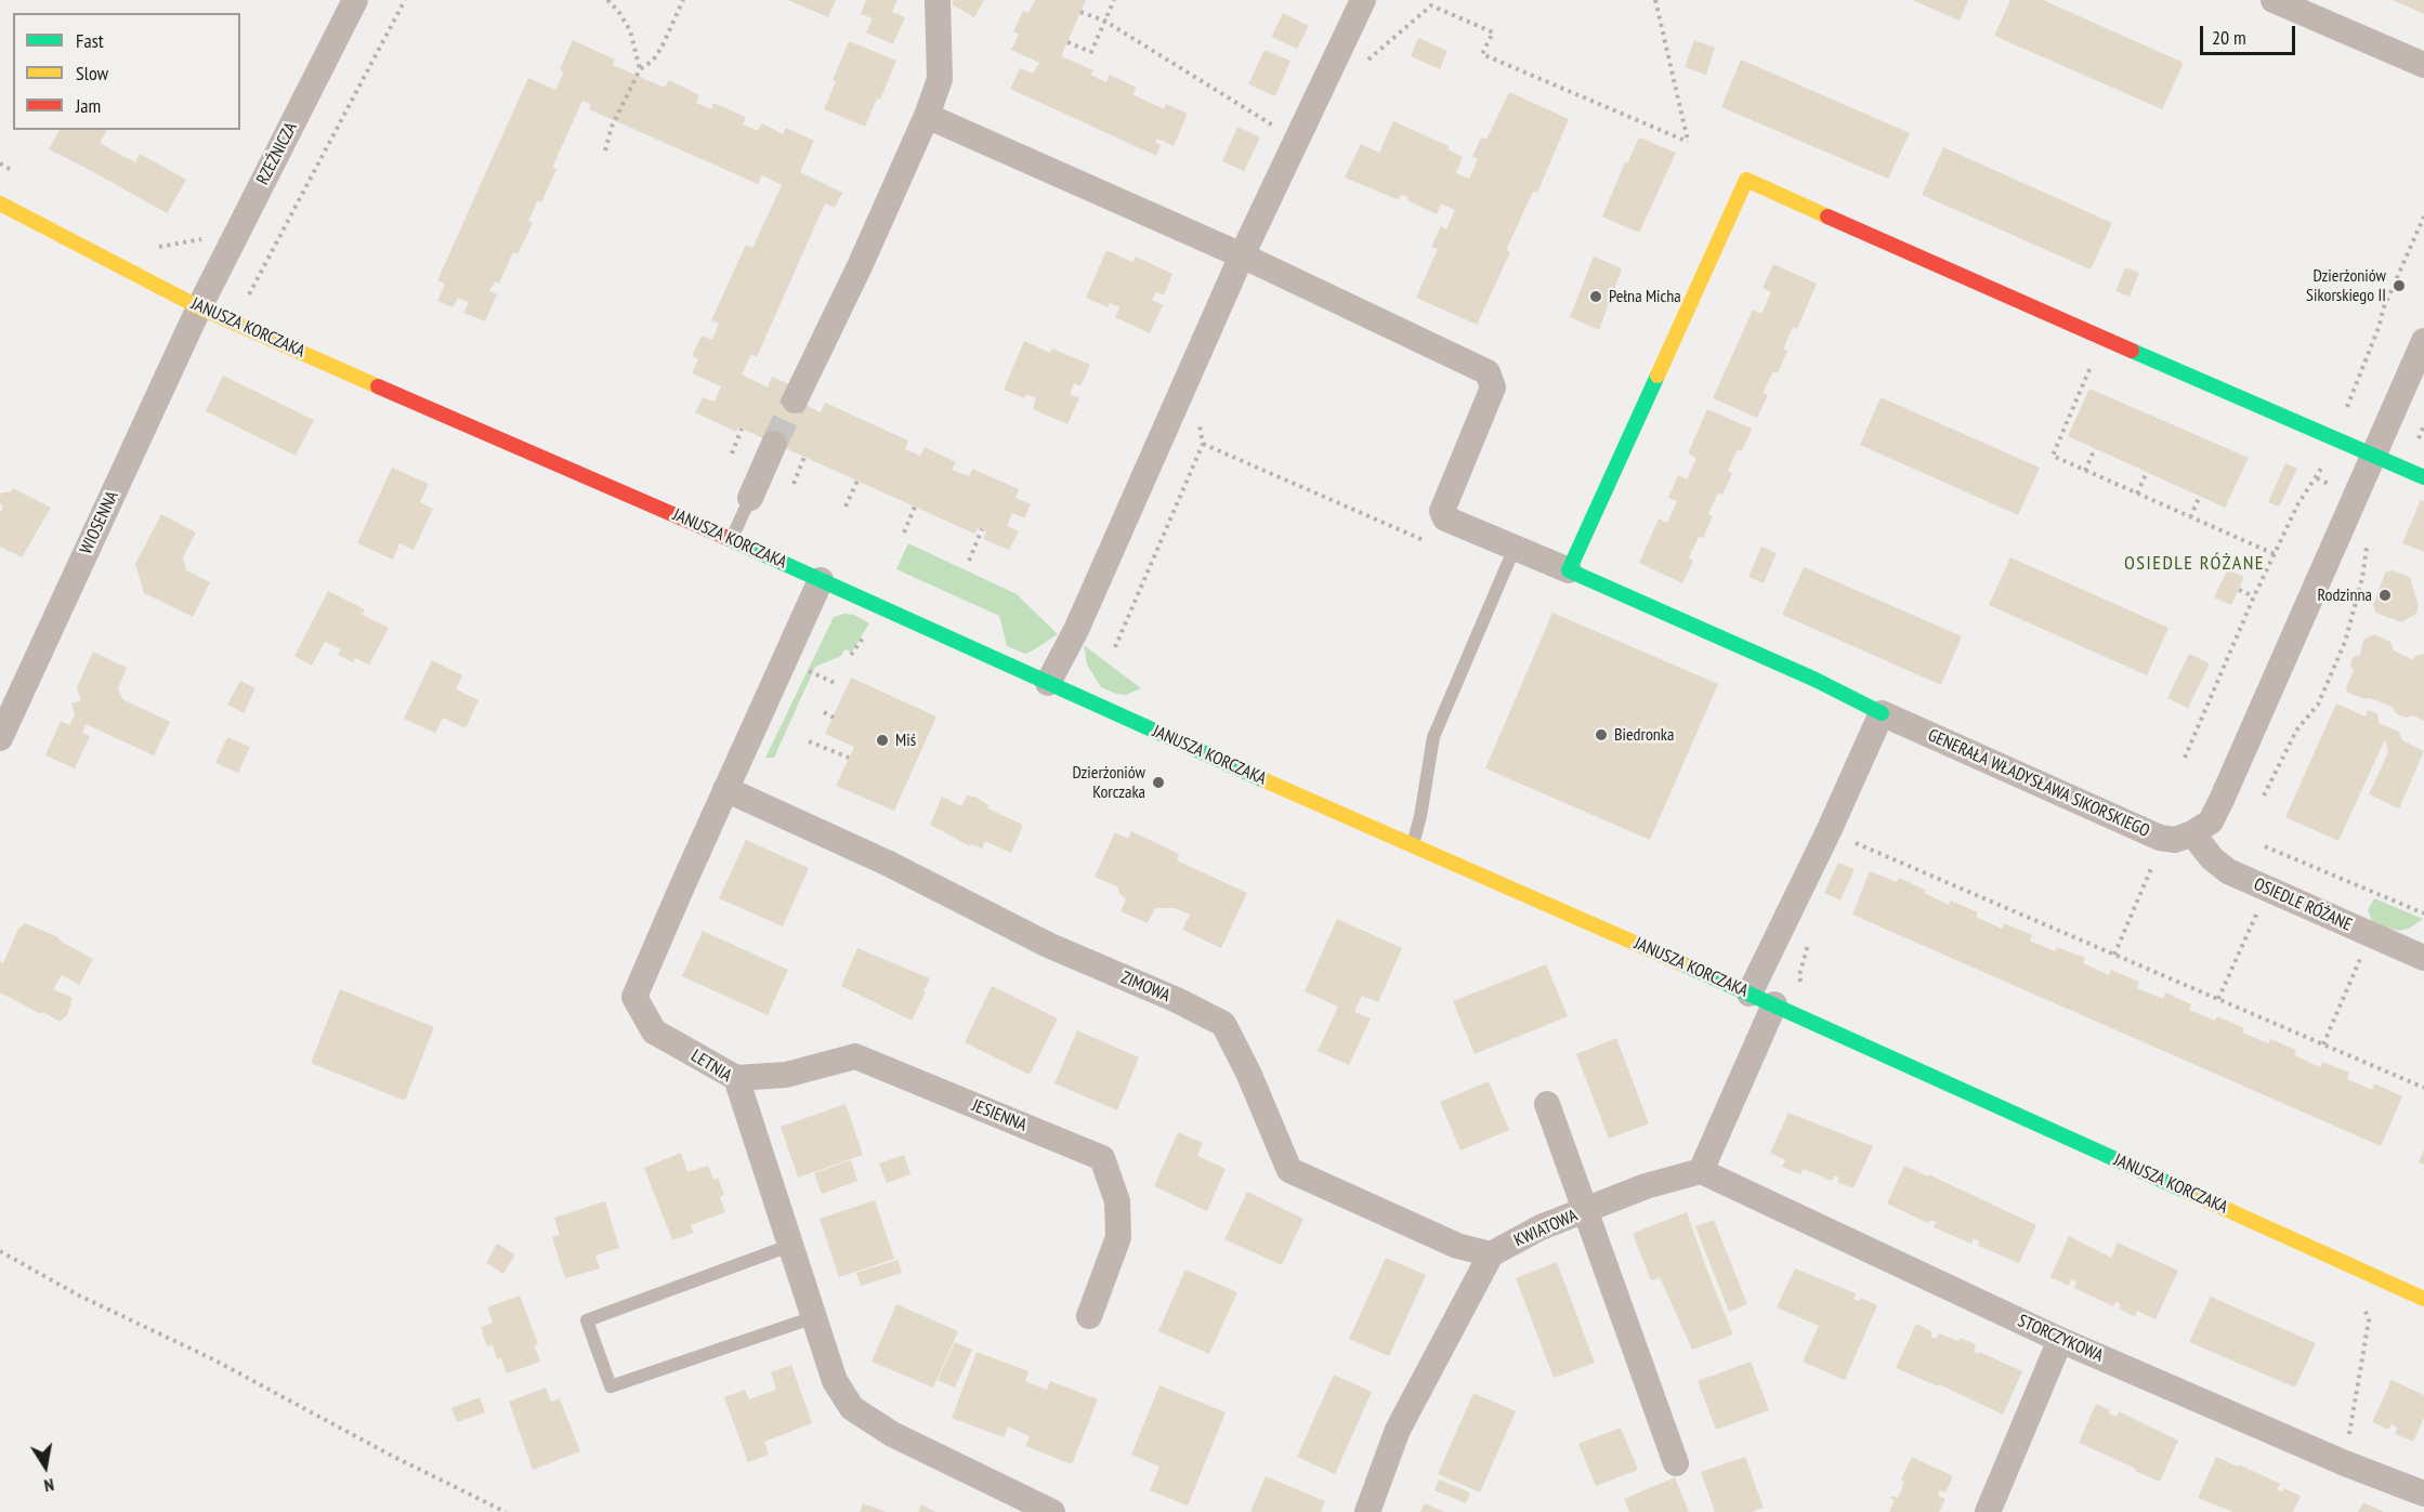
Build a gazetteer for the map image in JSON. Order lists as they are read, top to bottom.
{
  "streets": {
    "street": [
      "RZEŹNICZA",
      "JANUSZA KORCZAKA",
      "WIOSENNA",
      "GENERAŁA WŁADYSŁAWA SIKORSKIEGO",
      "OSIEDLE RÓŻANE",
      "ZIMOWA",
      "LETNIA",
      "JESIENNA",
      "KWIATOWA",
      "STORCZYKOWA"
    ]
  },
  "crossings": [
    ["RZEŹNICZA", "JANUSZA KORCZAKA"],
    ["RZEŹNICZA", "WIOSENNA"],
    ["JANUSZA KORCZAKA", "WIOSENNA"],
    ["JANUSZA KORCZAKA", "LETNIA"],
    ["GENERAŁA WŁADYSŁAWA SIKORSKIEGO", "OSIEDLE RÓŻANE"],
    ["ZIMOWA", "LETNIA"],
    ["ZIMOWA", "KWIATOWA"],
    ["LETNIA", "JESIENNA"],
    ["KWIATOWA", "STORCZYKOWA"]
  ],
  "districts": ["OSIEDLE RÓŻANE"],
  "places": [
    "Dzierżoniów Sikorskiego II",
    "Pełna Micha",
    "Rodzinna",
    "Biedronka",
    "Miś",
    "Dzierżoniów Korczaka"
  ],
  "legend": ["Fast", "Slow", "Jam"],
  "scale_bar": "20 m",
  "north": "bottom"
}
